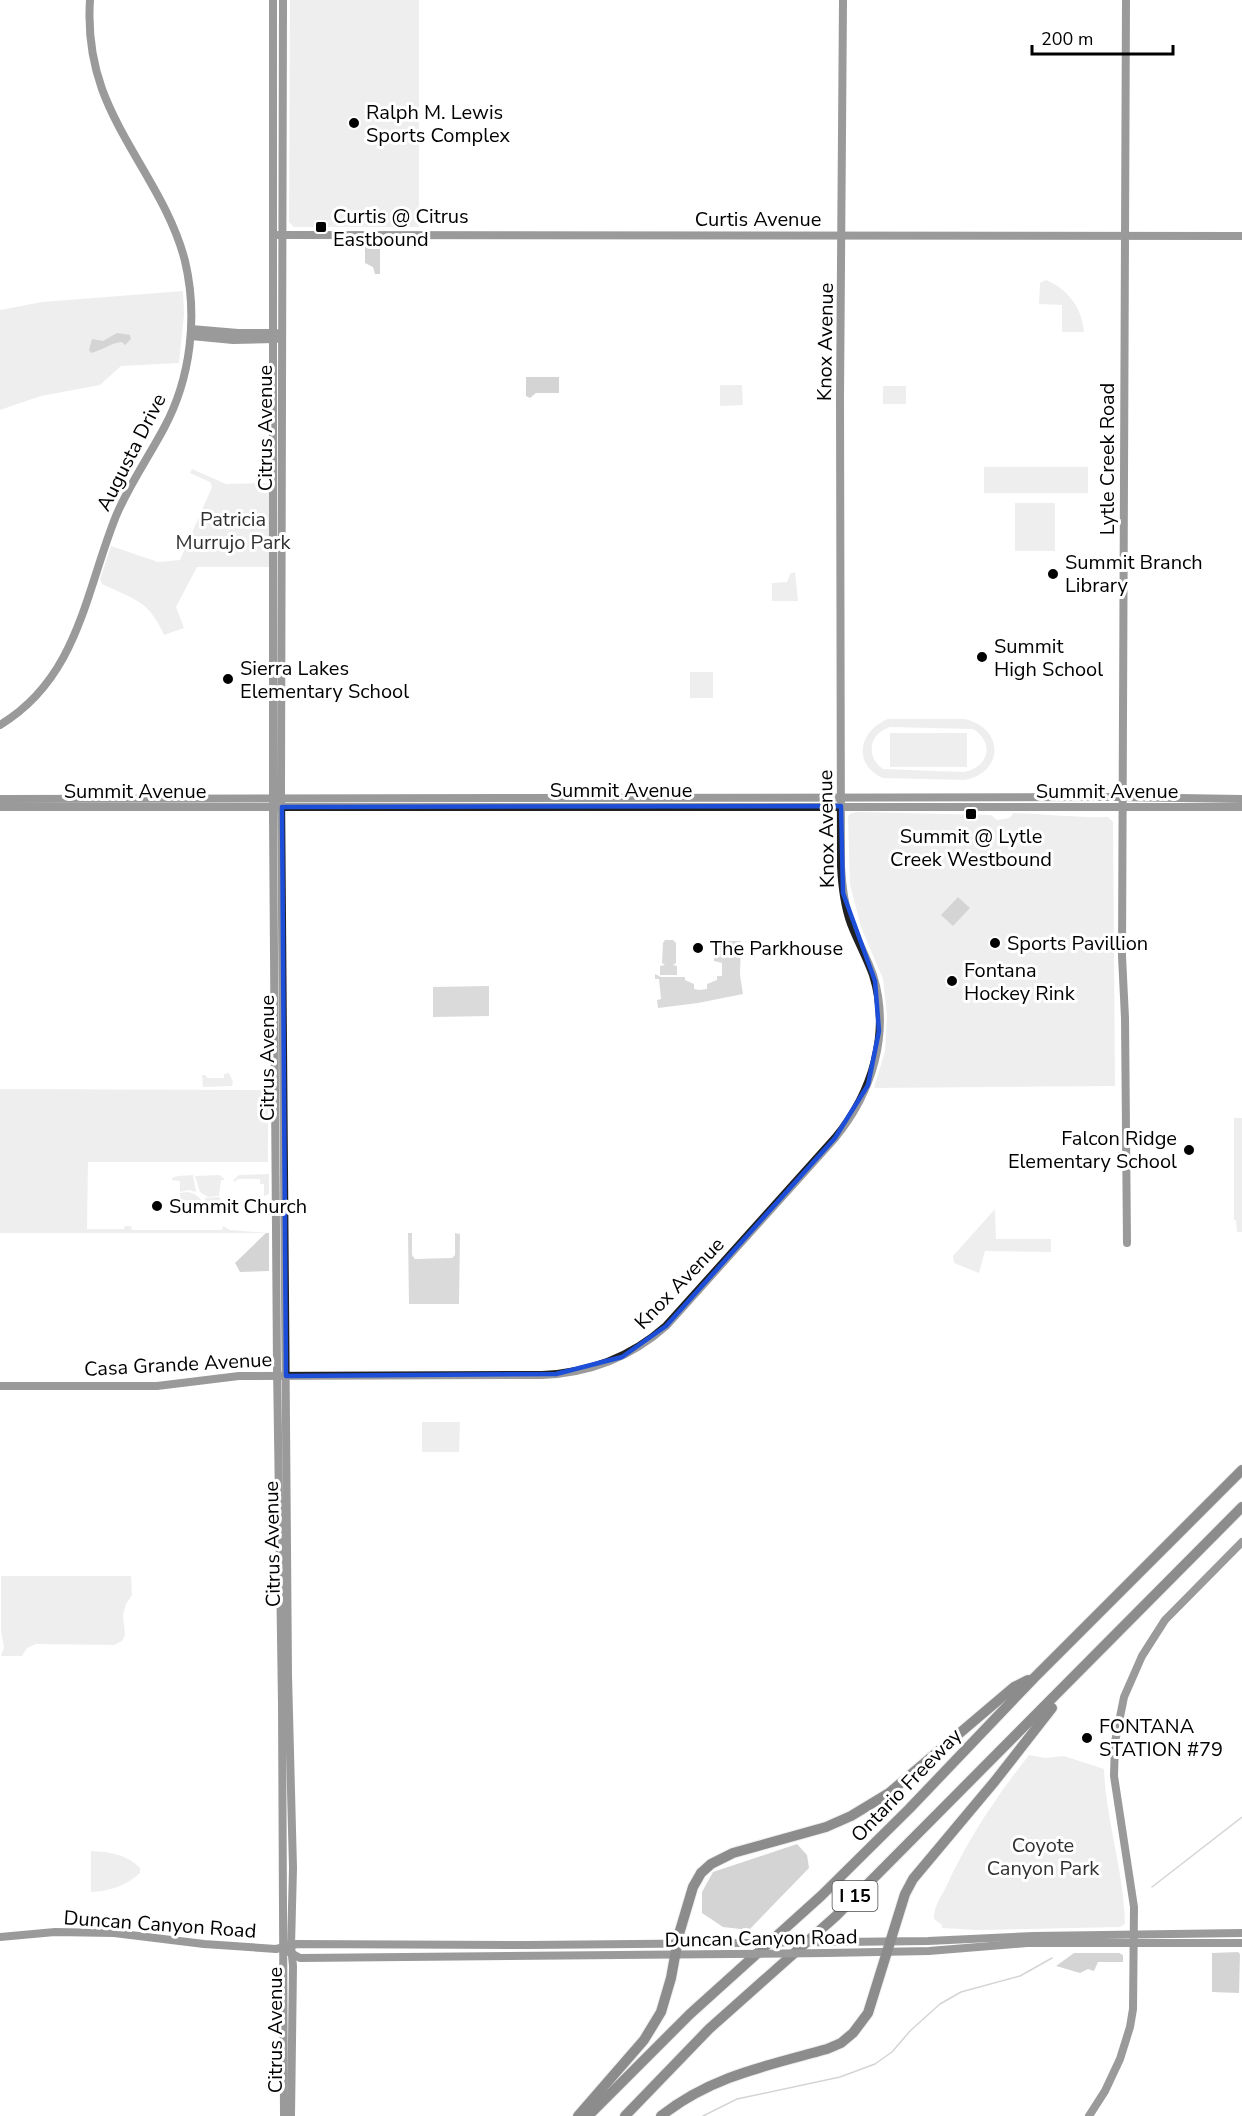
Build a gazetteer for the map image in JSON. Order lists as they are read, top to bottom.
{
  "streets": {
    "highway": ["Ontario Freeway", "I 15"],
    "main road": [
      "Curtis Avenue",
      "Knox Avenue",
      "Citrus Avenue",
      "Augusta Drive",
      "Lytle Creek Road",
      "Summit Avenue",
      "Casa Grande Avenue",
      "Duncan Canyon Road"
    ]
  },
  "crossings": [
    ["Curtis Avenue", "Knox Avenue"],
    ["Curtis Avenue", "Citrus Avenue"],
    ["Curtis Avenue", "Lytle Creek Road"],
    ["Knox Avenue", "Citrus Avenue"],
    ["Knox Avenue", "Summit Avenue"],
    ["Knox Avenue", "Casa Grande Avenue"],
    ["Citrus Avenue", "Summit Avenue"],
    ["Citrus Avenue", "Casa Grande Avenue"],
    ["Citrus Avenue", "Duncan Canyon Road"],
    ["Lytle Creek Road", "Summit Avenue"]
  ],
  "parks": ["Patricia Murrujo Park", "Coyote Canyon Park"],
  "places": {
    "other": [
      "Ralph M. Lewis Sports Complex",
      "Summit Branch Library",
      "Summit High School",
      "Sierra Lakes Elementary School",
      "Sports Pavillion",
      "The Parkhouse",
      "Fontana Hockey Rink",
      "Falcon Ridge Elementary School",
      "Summit Church",
      "FONTANA STATION #79"
    ],
    "transit": ["Curtis @ Citrus Eastbound", "Summit @ Lytle Creek Westbound"]
  },
  "scale_bar": "200 m"
}
